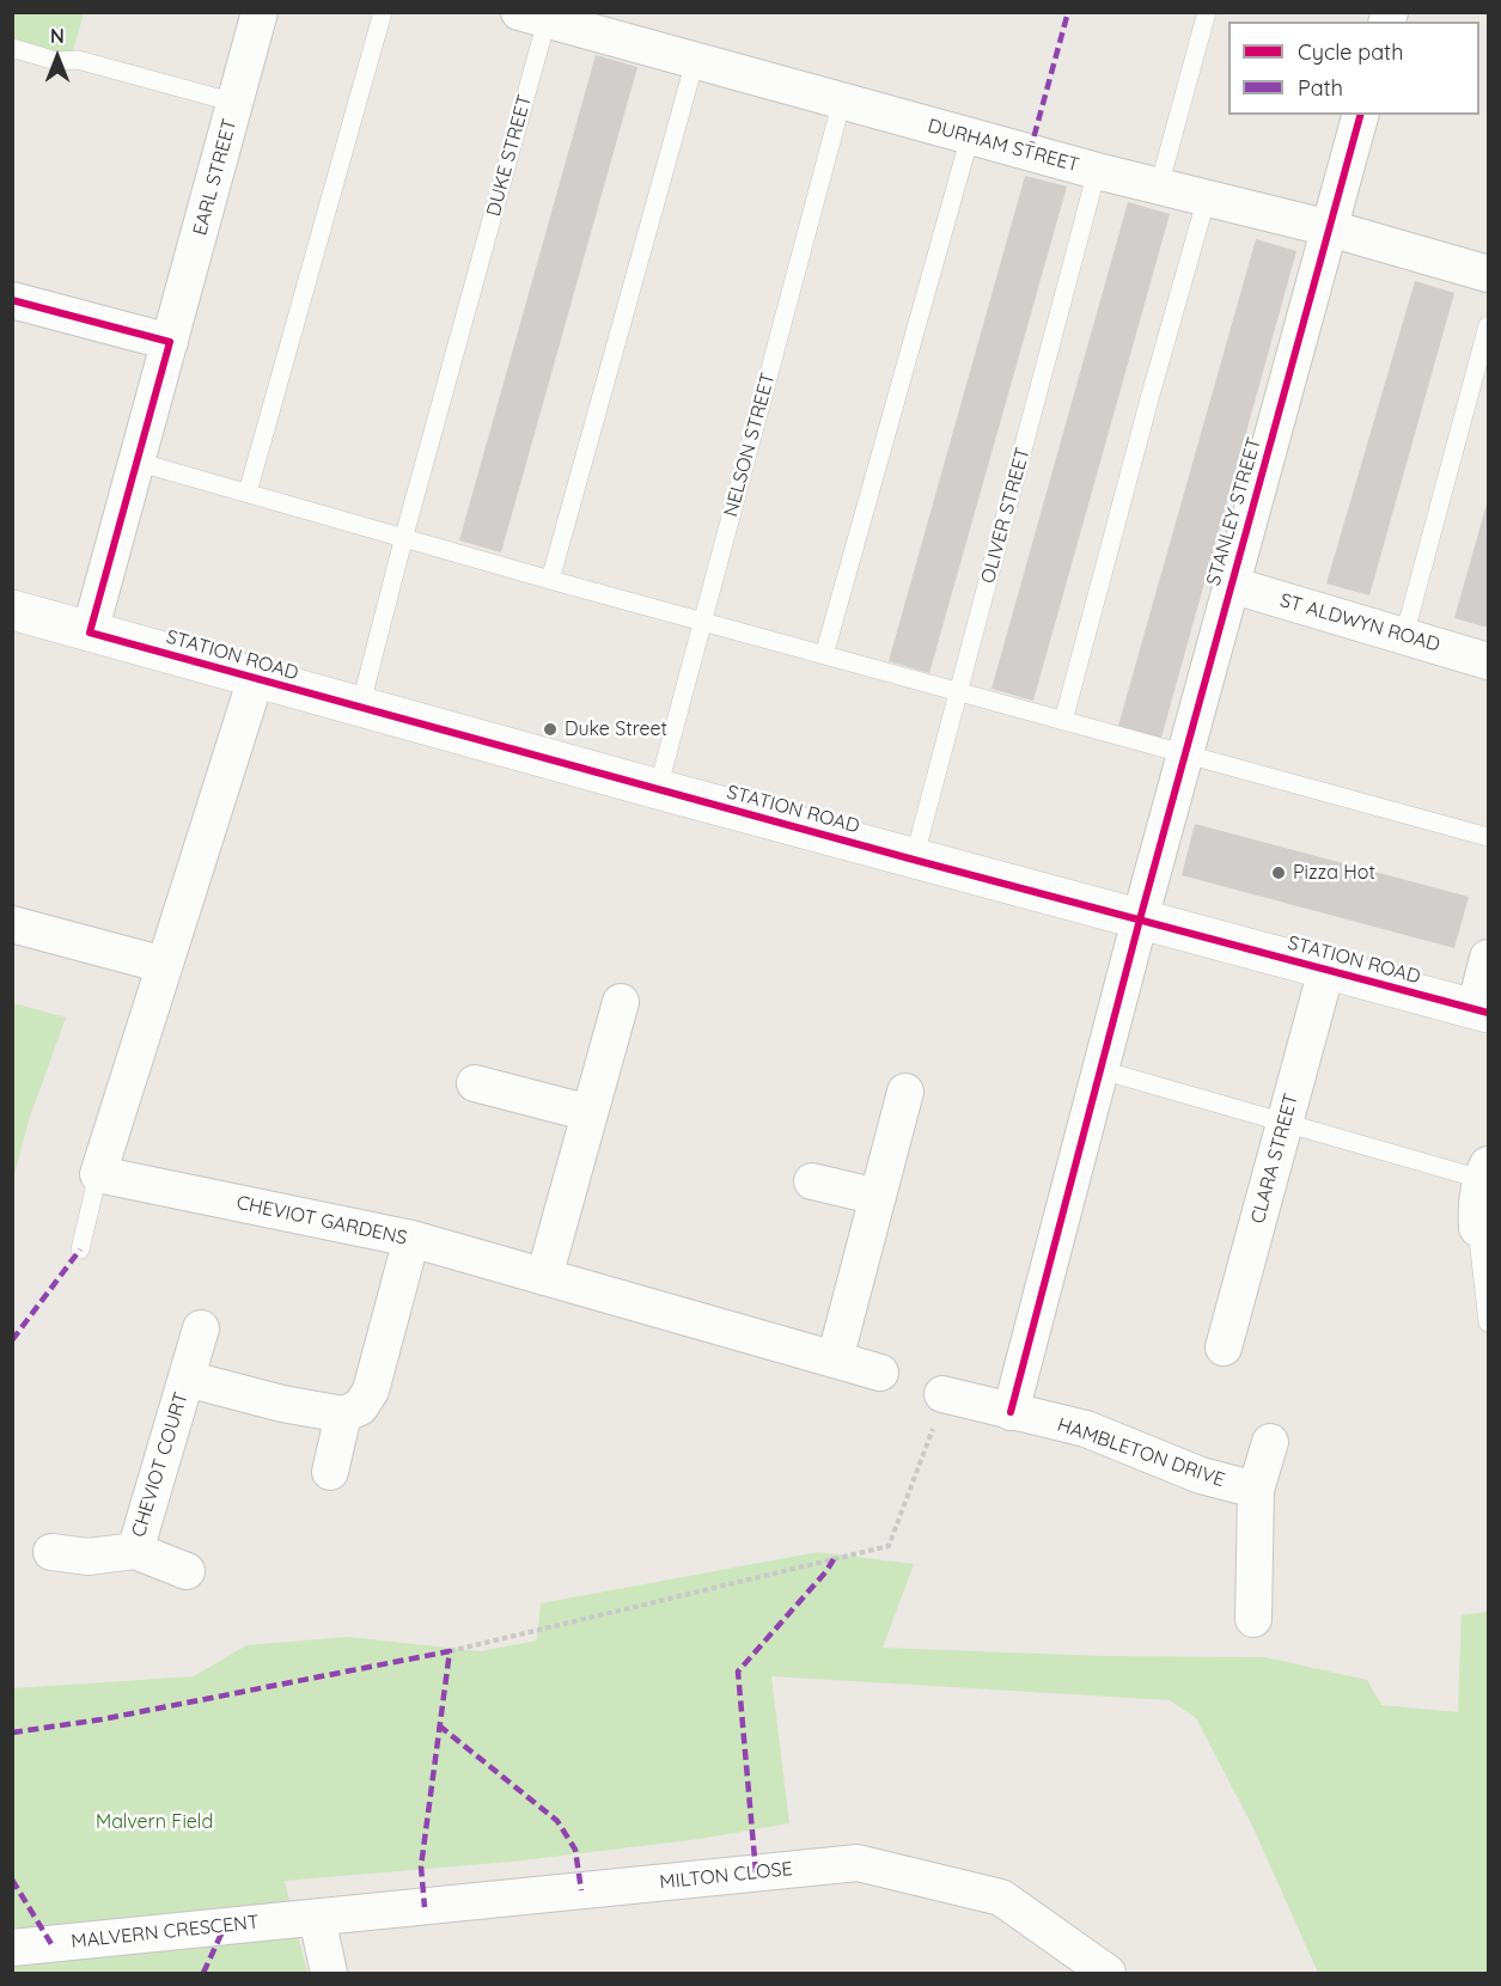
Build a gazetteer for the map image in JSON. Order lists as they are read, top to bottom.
{
  "streets": {
    "main road": ["STATION ROAD"],
    "street": [
      "DURHAM STREET",
      "EARL STREET",
      "STANLEY STREET",
      "ST ALDWYN ROAD",
      "CLARA STREET",
      "CHEVIOT GARDENS",
      "HAMBLETON DRIVE",
      "CHEVIOT COURT",
      "MILTON CLOSE",
      "MALVERN CRESCENT"
    ],
    "lane": ["DUKE STREET", "NELSON STREET", "OLIVER STREET"]
  },
  "crossings": [
    ["DURHAM STREET", "DUKE STREET"],
    ["DURHAM STREET", "NELSON STREET"],
    ["DURHAM STREET", "STANLEY STREET"],
    ["DURHAM STREET", "OLIVER STREET"],
    ["DUKE STREET", "STATION ROAD"],
    ["EARL STREET", "STATION ROAD"],
    ["NELSON STREET", "STATION ROAD"],
    ["STANLEY STREET", "ST ALDWYN ROAD"],
    ["STANLEY STREET", "STATION ROAD"],
    ["STANLEY STREET", "HAMBLETON DRIVE"],
    ["OLIVER STREET", "STATION ROAD"],
    ["STATION ROAD", "CLARA STREET"],
    ["MILTON CLOSE", "MALVERN CRESCENT"]
  ],
  "parks": ["Malvern Field"],
  "places": ["Duke Street", "Pizza Hot"],
  "legend": ["Cycle path", "Path"],
  "north": "top"
}
